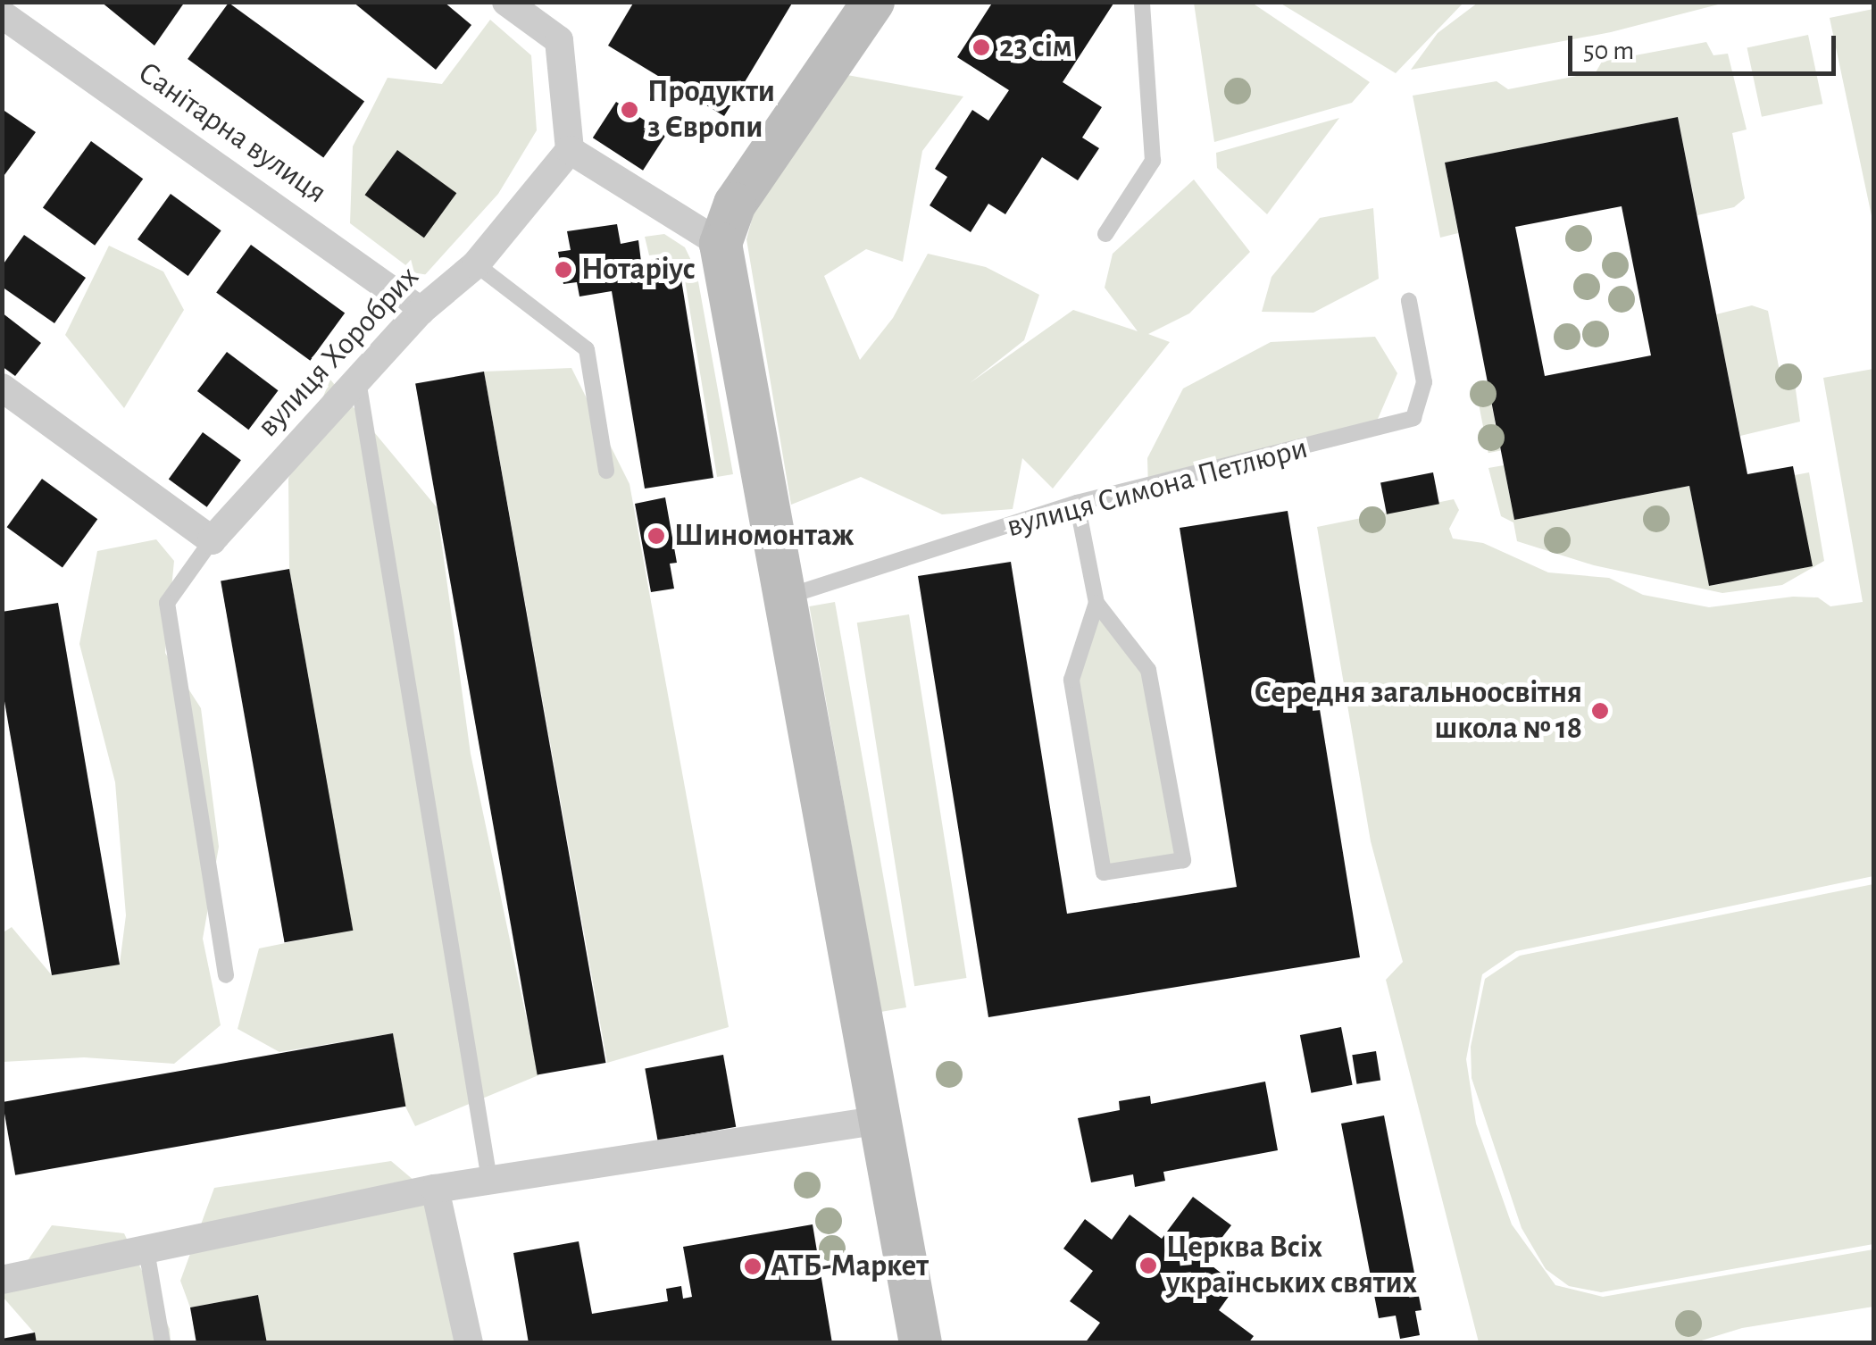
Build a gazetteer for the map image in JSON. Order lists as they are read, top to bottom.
{
  "streets": {
    "street": ["Санітарна вулиця", "вулиця Хоробрих"],
    "lane": ["вулиця Симона Петлюри"]
  },
  "crossings": [
    ["Санітарна вулиця", "вулиця Хоробрих"]
  ],
  "places": [
    "23 сім",
    "Продукти з Європи",
    "Нотаріус",
    "Шиномонтаж",
    "Середня загальноосвітня школа № 18",
    "Церква Всіх українських святих",
    "АТБ-Маркет"
  ],
  "scale_bar": "50 m"
}
